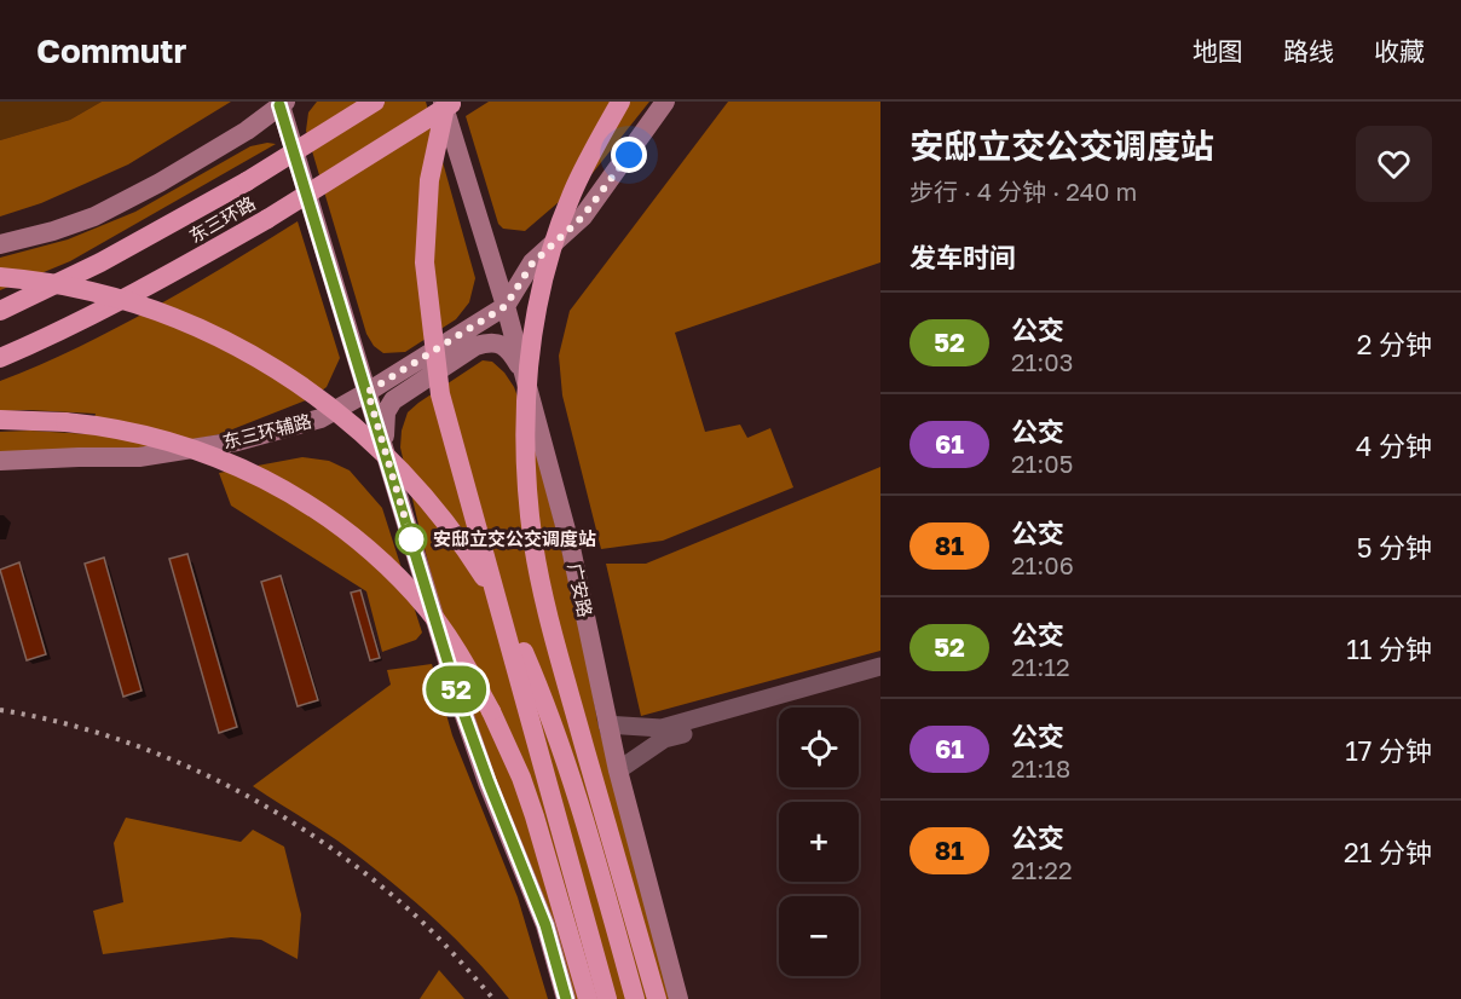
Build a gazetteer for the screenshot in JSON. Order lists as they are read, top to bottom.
{
  "streets": {
    "highway": ["东三环路"],
    "main road": ["东三环辅路", "广安路"]
  },
  "crossings": [
    ["东三环辅路", "广安路"]
  ],
  "places": ["安邸立交公交调度站"],
  "lines": ["bus line 52"],
  "page": {
    "header": "Commutr",
    "nav": ["地图", "路线", "收藏"],
    "on_map": "52",
    "heading": [
      ["安邸立交公交调度站", "步行 · 4 分钟 · 240 m"],
      "发车时间"
    ],
    "list": [
      {
        "mark": "52",
        "name": "公交",
        "note": "21:03",
        "value": "2 分钟"
      },
      {
        "mark": "61",
        "name": "公交",
        "note": "21:05",
        "value": "4 分钟"
      },
      {
        "mark": "81",
        "name": "公交",
        "note": "21:06",
        "value": "5 分钟"
      },
      {
        "mark": "52",
        "name": "公交",
        "note": "21:12",
        "value": "11 分钟"
      },
      {
        "mark": "61",
        "name": "公交",
        "note": "21:18",
        "value": "17 分钟"
      },
      {
        "mark": "81",
        "name": "公交",
        "note": "21:22",
        "value": "21 分钟"
      }
    ],
    "map_buttons": ["+", "−"]
  }
}
